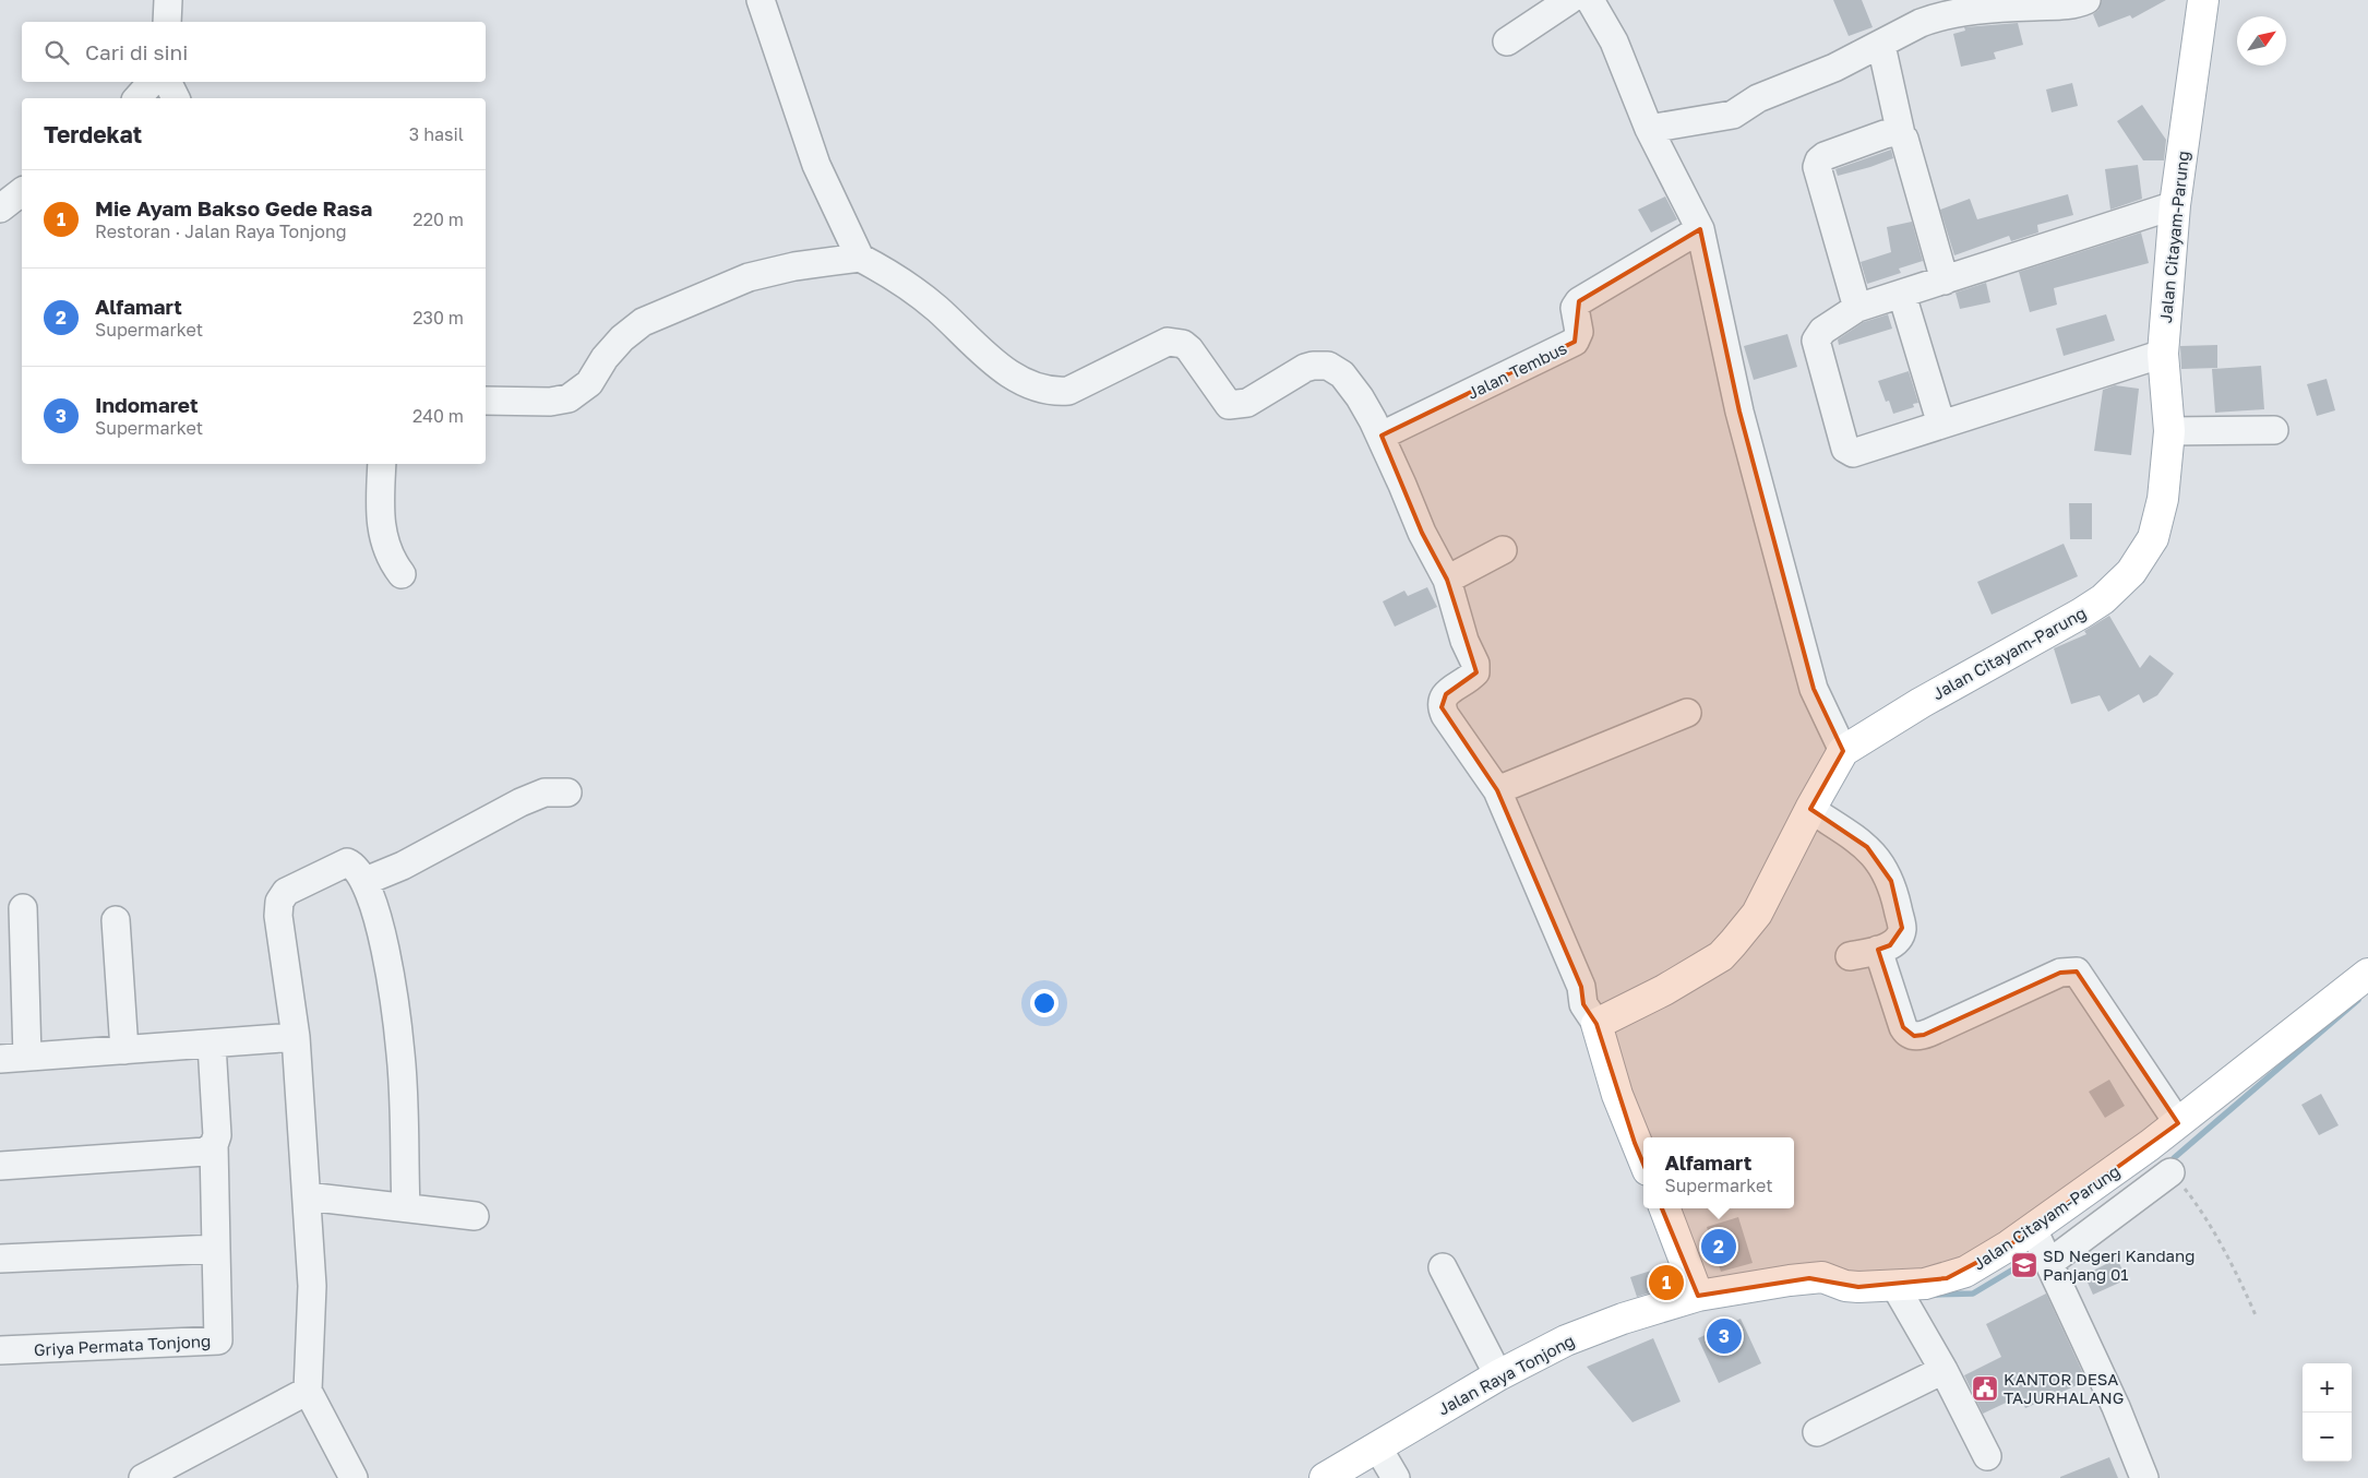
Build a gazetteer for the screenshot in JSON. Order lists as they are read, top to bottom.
{
  "streets": {
    "main road": ["Jalan Citayam-Parung", "Jalan Raya Tonjong"],
    "street": ["Jalan Tembus", "Griya Permata Tonjong"]
  },
  "crossings": [
    ["Jalan Citayam-Parung", "Jalan Raya Tonjong"]
  ],
  "places": {
    "school or university": ["SD Negeri Kandang Panjang 01"],
    "public building": ["KANTOR DESA TAJURHALANG"]
  },
  "north": "top right",
  "page": {
    "search": "Cari di sini",
    "heading": ["Terdekat", "3 hasil"],
    "list": [
      {
        "mark": "1",
        "name": "Mie Ayam Bakso Gede Rasa",
        "note": "Restoran · Jalan Raya Tonjong",
        "value": "220 m"
      },
      {
        "mark": "2",
        "name": "Alfamart",
        "note": "Supermarket",
        "value": "230 m"
      },
      {
        "mark": "3",
        "name": "Indomaret",
        "note": "Supermarket",
        "value": "240 m"
      }
    ],
    "popup": ["Alfamart", "Supermarket"],
    "pins": ["2", "1", "3"],
    "map_buttons": ["+", "−"]
  }
}
